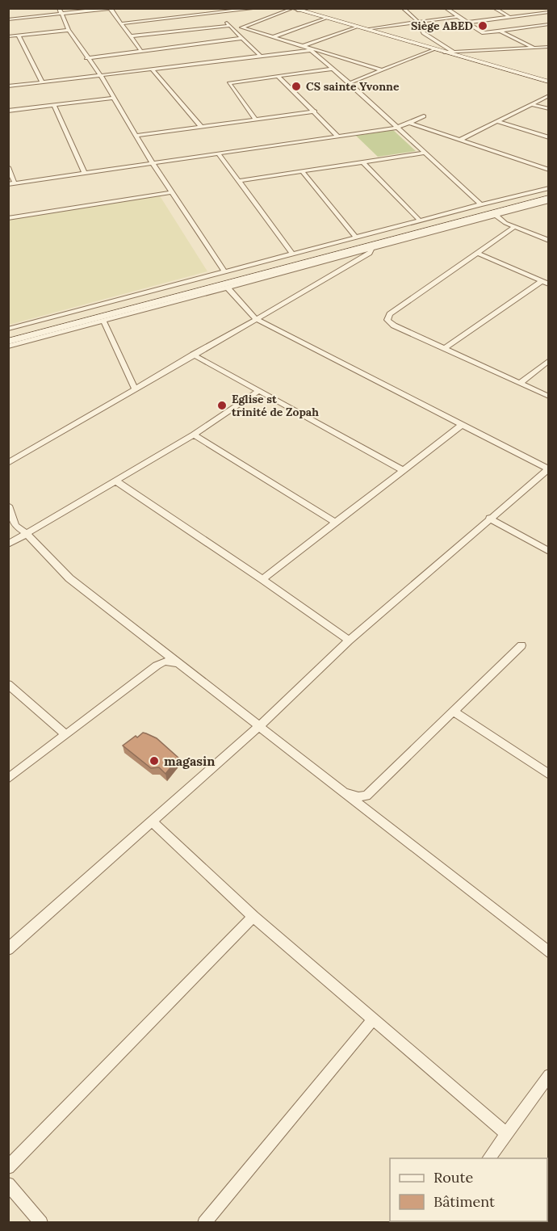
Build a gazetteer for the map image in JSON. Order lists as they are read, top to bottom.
{
  "places": [
    "Siège ABED",
    "CS sainte Yvonne",
    "Eglise st trinité de Zopah",
    "magasin"
  ],
  "legend": ["Route", "Bâtiment"]
}
